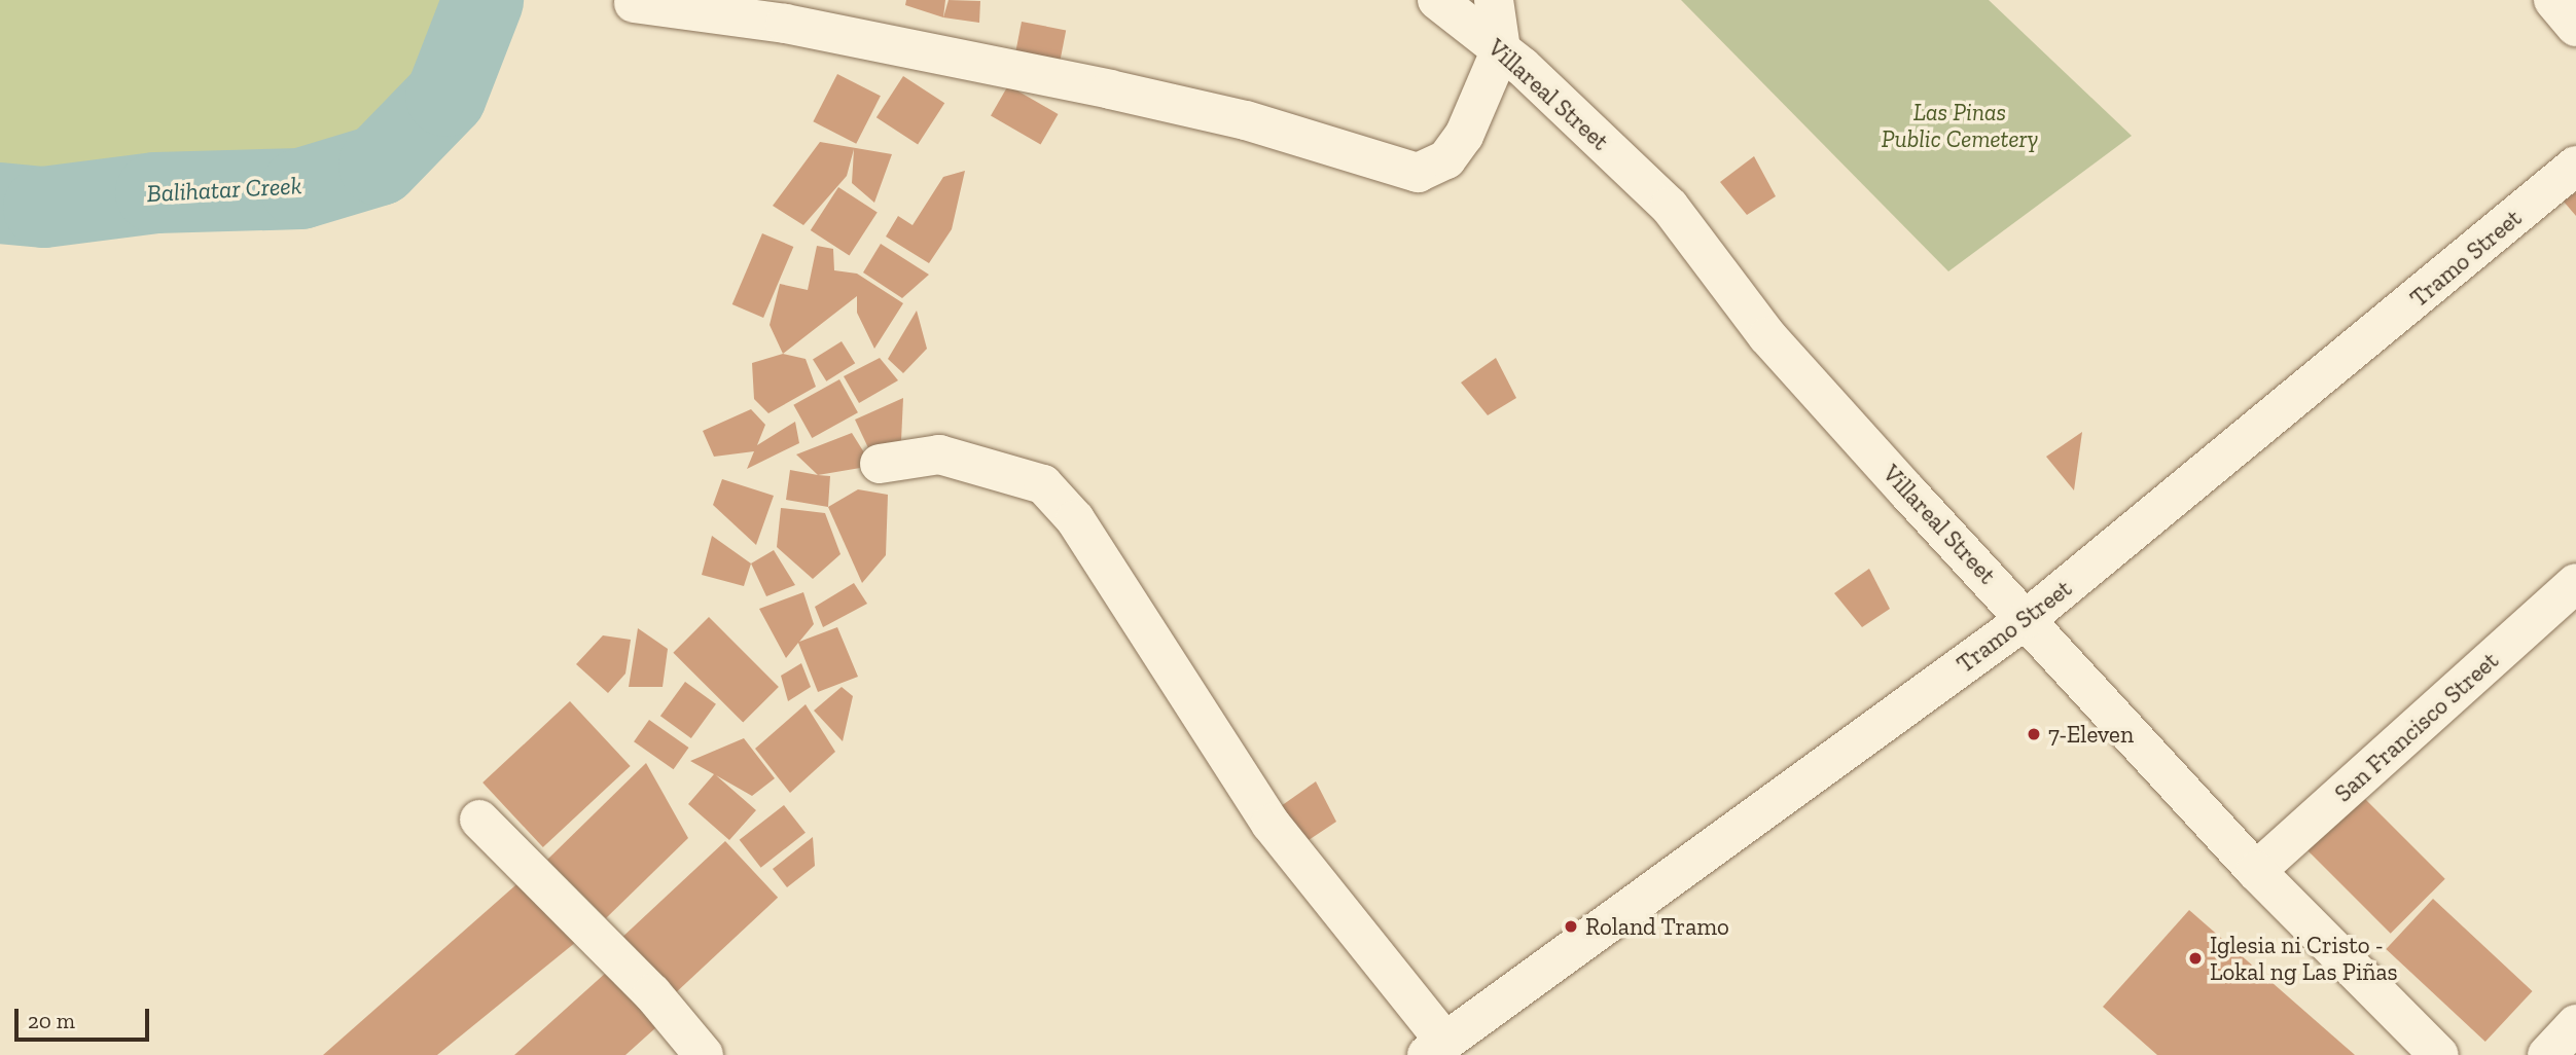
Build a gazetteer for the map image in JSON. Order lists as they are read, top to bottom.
{
  "streets": {
    "street": ["Villareal Street", "Tramo Street", "San Francisco Street"]
  },
  "crossings": [
    ["Villareal Street", "Tramo Street"],
    ["Villareal Street", "San Francisco Street"]
  ],
  "water": ["Balihatar Creek"],
  "parks": ["Las Pinas Public Cemetery"],
  "places": ["7-Eleven", "Roland Tramo", "Iglesia ni Cristo - Lokal ng Las Piñas"],
  "scale_bar": "20 m"
}
